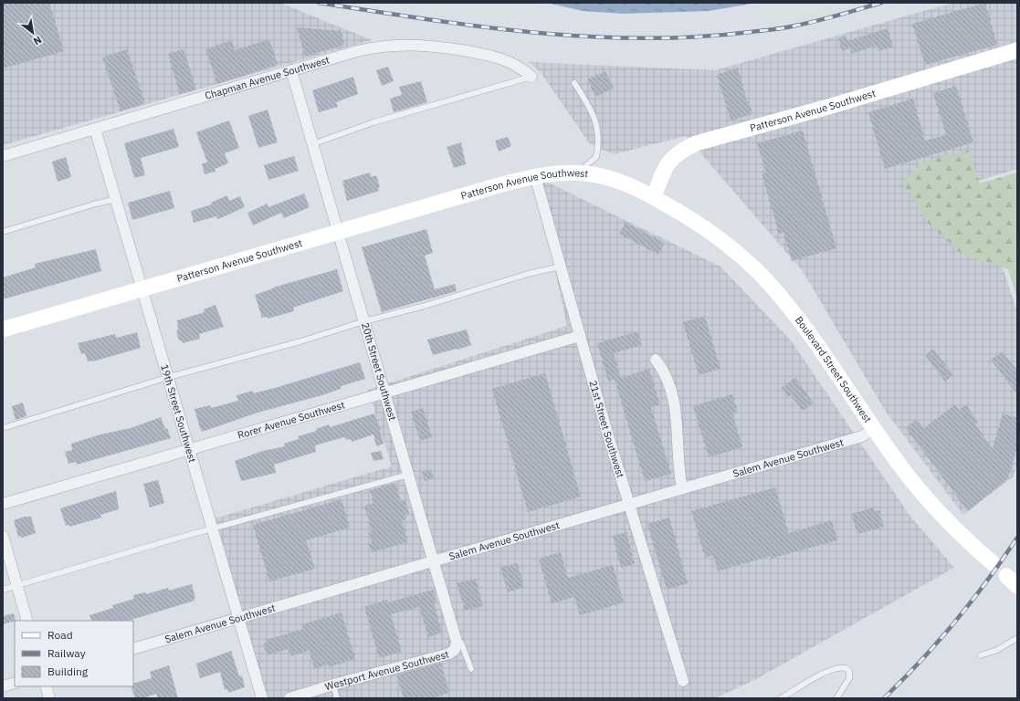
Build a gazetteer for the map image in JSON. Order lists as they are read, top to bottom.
{
  "streets": {
    "main road": ["Patterson Avenue Southwest", "Boulevard Street Southwest"],
    "street": [
      "Chapman Avenue Southwest",
      "20th Street Southwest",
      "19th Street Southwest",
      "Rorer Avenue Southwest",
      "21st Street Southwest",
      "Salem Avenue Southwest",
      "Westport Avenue Southwest"
    ]
  },
  "crossings": [
    ["Chapman Avenue Southwest", "20th Street Southwest"],
    ["Chapman Avenue Southwest", "19th Street Southwest"],
    ["Patterson Avenue Southwest", "Boulevard Street Southwest"],
    ["Patterson Avenue Southwest", "20th Street Southwest"],
    ["Patterson Avenue Southwest", "19th Street Southwest"],
    ["Patterson Avenue Southwest", "21st Street Southwest"],
    ["Boulevard Street Southwest", "Salem Avenue Southwest"],
    ["20th Street Southwest", "Rorer Avenue Southwest"],
    ["20th Street Southwest", "Salem Avenue Southwest"],
    ["20th Street Southwest", "Westport Avenue Southwest"],
    ["19th Street Southwest", "Rorer Avenue Southwest"],
    ["19th Street Southwest", "Salem Avenue Southwest"],
    ["Rorer Avenue Southwest", "21st Street Southwest"],
    ["21st Street Southwest", "Salem Avenue Southwest"]
  ],
  "legend": ["Road", "Railway", "Building"],
  "north": "bottom right"
}
